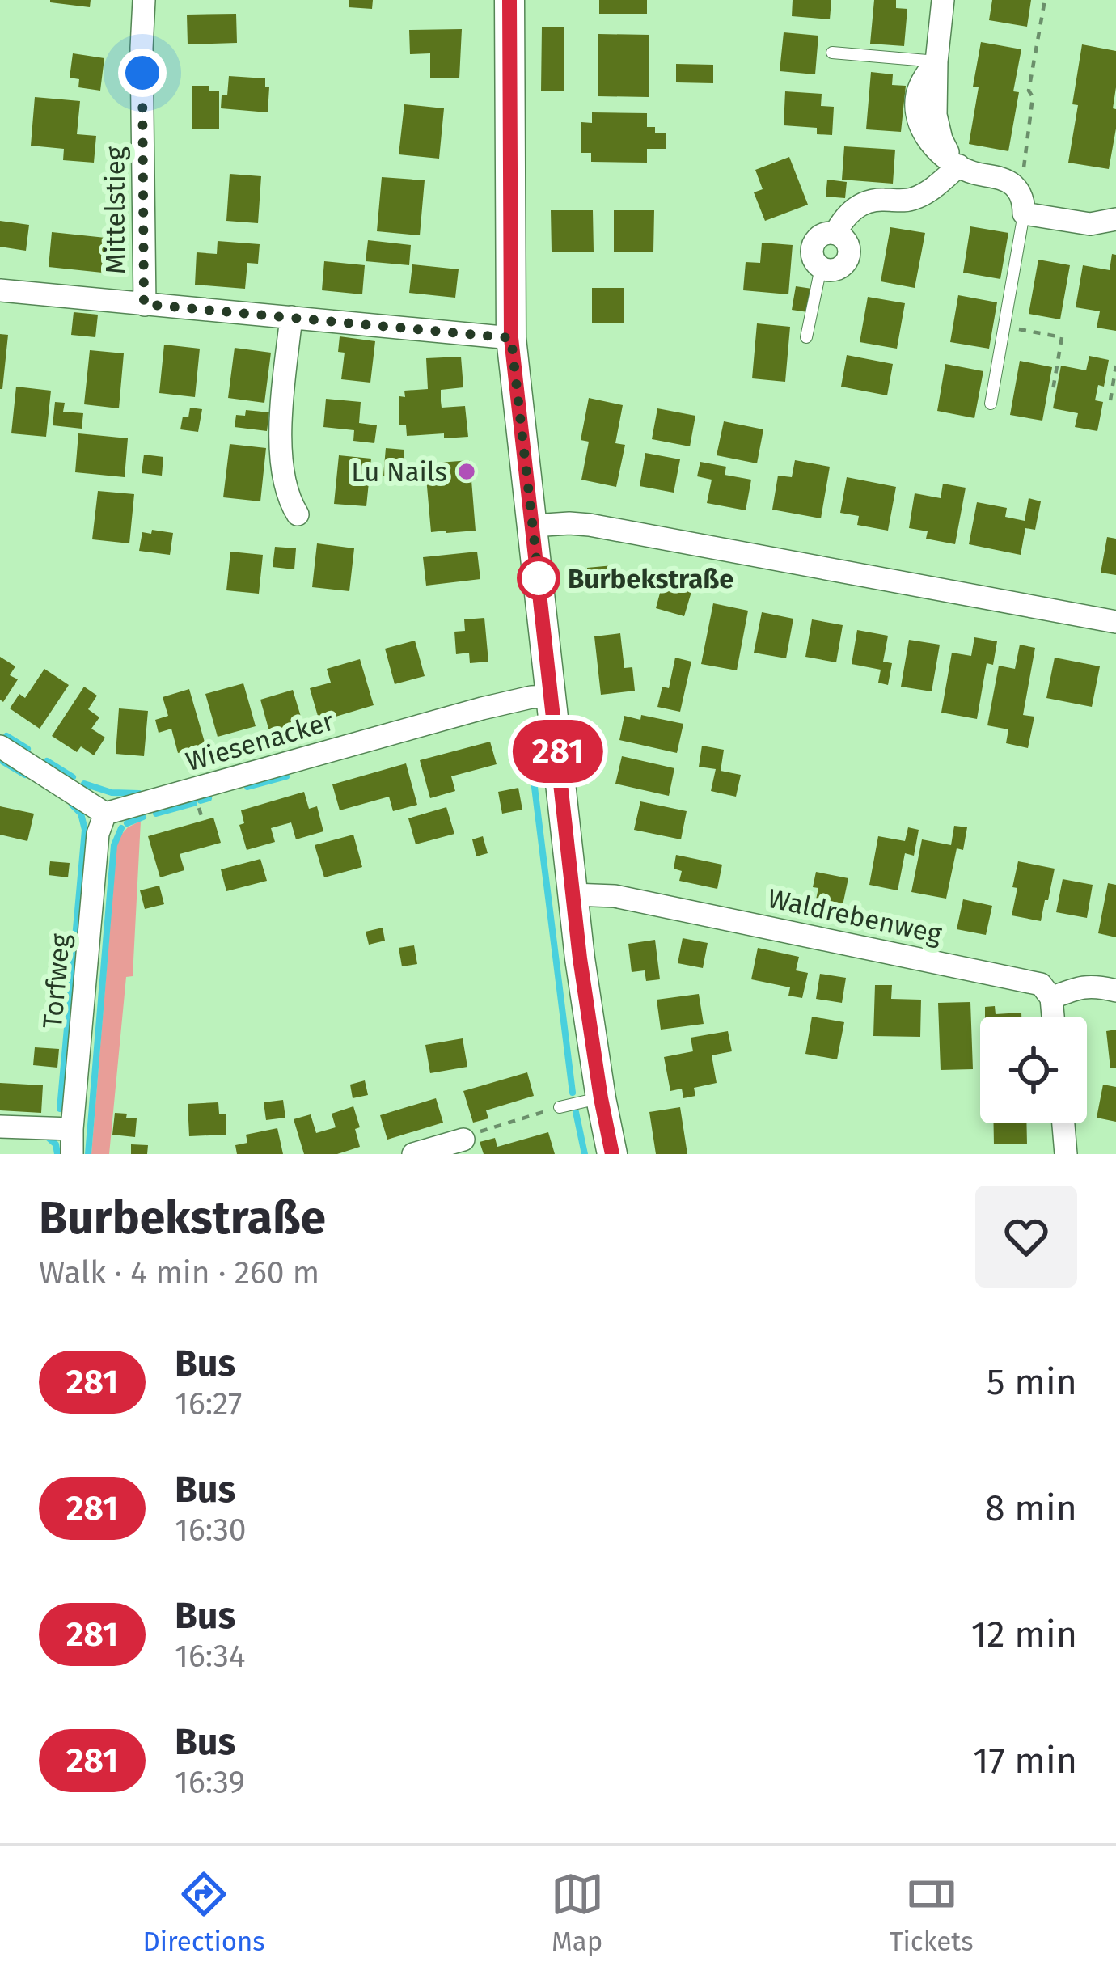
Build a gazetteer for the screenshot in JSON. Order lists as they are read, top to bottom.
{
  "streets": {
    "street": [
      "Mittelstieg",
      "Wiesenacker",
      "Waldrebenweg",
      "Torfweg"
    ]
  },
  "crossings": [
    ["Wiesenacker", "Torfweg"]
  ],
  "places": ["Lu Nails", "Burbekstraße"],
  "lines": ["bus line 281"],
  "page": {
    "on_map": "281",
    "heading": ["Burbekstraße", "Walk · 4 min · 260 m"],
    "list": [
      {
        "mark": "281",
        "name": "Bus",
        "note": "16:27",
        "value": "5 min"
      },
      {
        "mark": "281",
        "name": "Bus",
        "note": "16:30",
        "value": "8 min"
      },
      {
        "mark": "281",
        "name": "Bus",
        "note": "16:34",
        "value": "12 min"
      },
      {
        "mark": "281",
        "name": "Bus",
        "note": "16:39",
        "value": "17 min"
      }
    ],
    "tabs": ["Directions", "Map", "Tickets"]
  }
}
